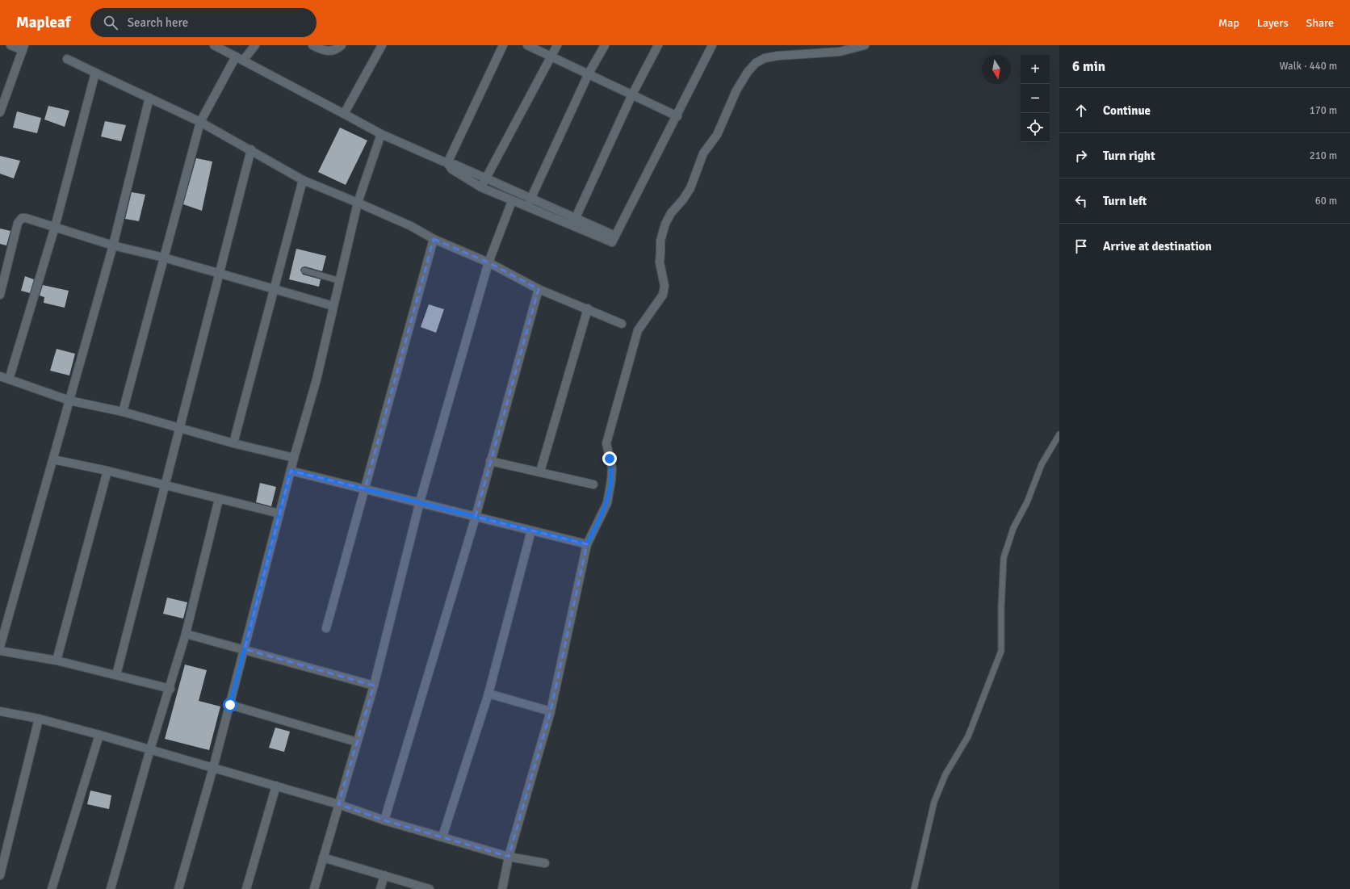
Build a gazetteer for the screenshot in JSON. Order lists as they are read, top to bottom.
{
  "north": "bottom",
  "page": {
    "header": "Mapleaf",
    "search": "Search here",
    "nav": ["Map", "Layers", "Share"],
    "heading": ["6 min", "Walk · 440 m"],
    "map_buttons": ["+", "−"],
    "list": [
      ["Continue", "170 m"],
      ["Turn right", "210 m"],
      ["Turn left", "60 m"],
      "Arrive at destination"
    ]
  }
}
